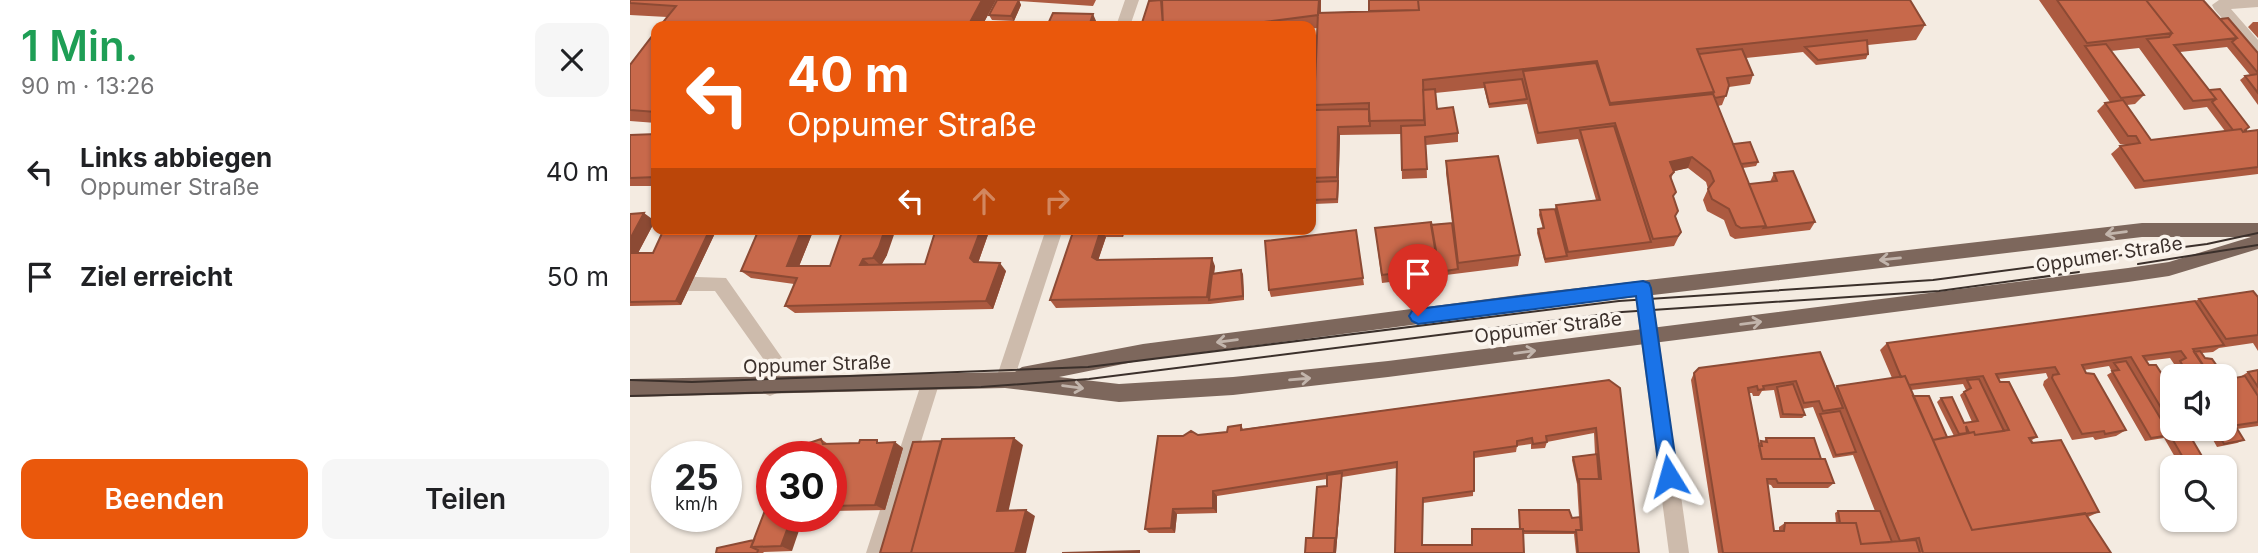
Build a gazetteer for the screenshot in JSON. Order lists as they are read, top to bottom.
{
  "streets": {
    "main road": ["Oppumer Straße"]
  },
  "page": {
    "heading": ["1 Min.", "90 m · 13:26"],
    "turn": ["40 m", "Oppumer Straße"],
    "list": [
      {
        "name": "Links abbiegen",
        "note": "Oppumer Straße",
        "value": "40 m"
      },
      {
        "name": "Ziel erreicht",
        "value": "50 m"
      }
    ],
    "speed": "25 km/h",
    "limit": "30",
    "buttons": ["Beenden", "Teilen"]
  }
}
